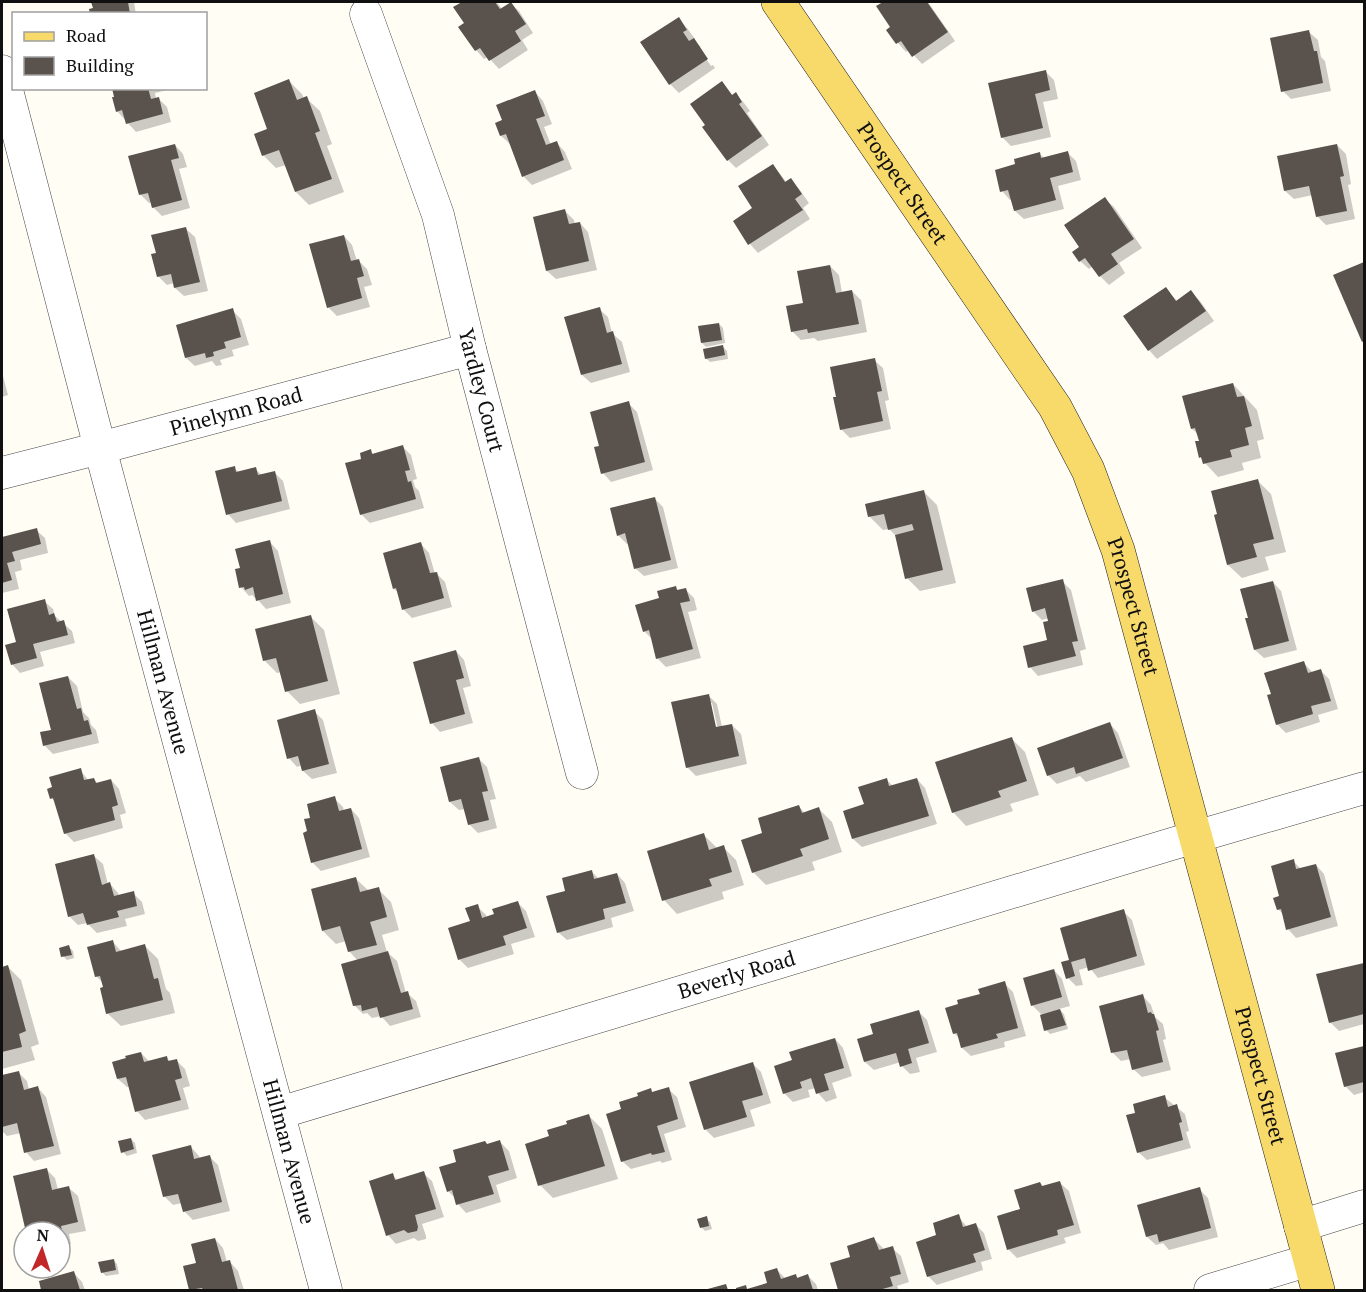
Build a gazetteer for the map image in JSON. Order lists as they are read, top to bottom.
{
  "streets": {
    "main road": ["Prospect Street"],
    "street": [
      "Yardley Court",
      "Pinelynn Road",
      "Hillman Avenue",
      "Beverly Road"
    ]
  },
  "crossings": [
    ["Prospect Street", "Beverly Road"],
    ["Yardley Court", "Pinelynn Road"],
    ["Pinelynn Road", "Hillman Avenue"],
    ["Hillman Avenue", "Beverly Road"]
  ],
  "legend": ["Road", "Building"],
  "north": "top"
}
